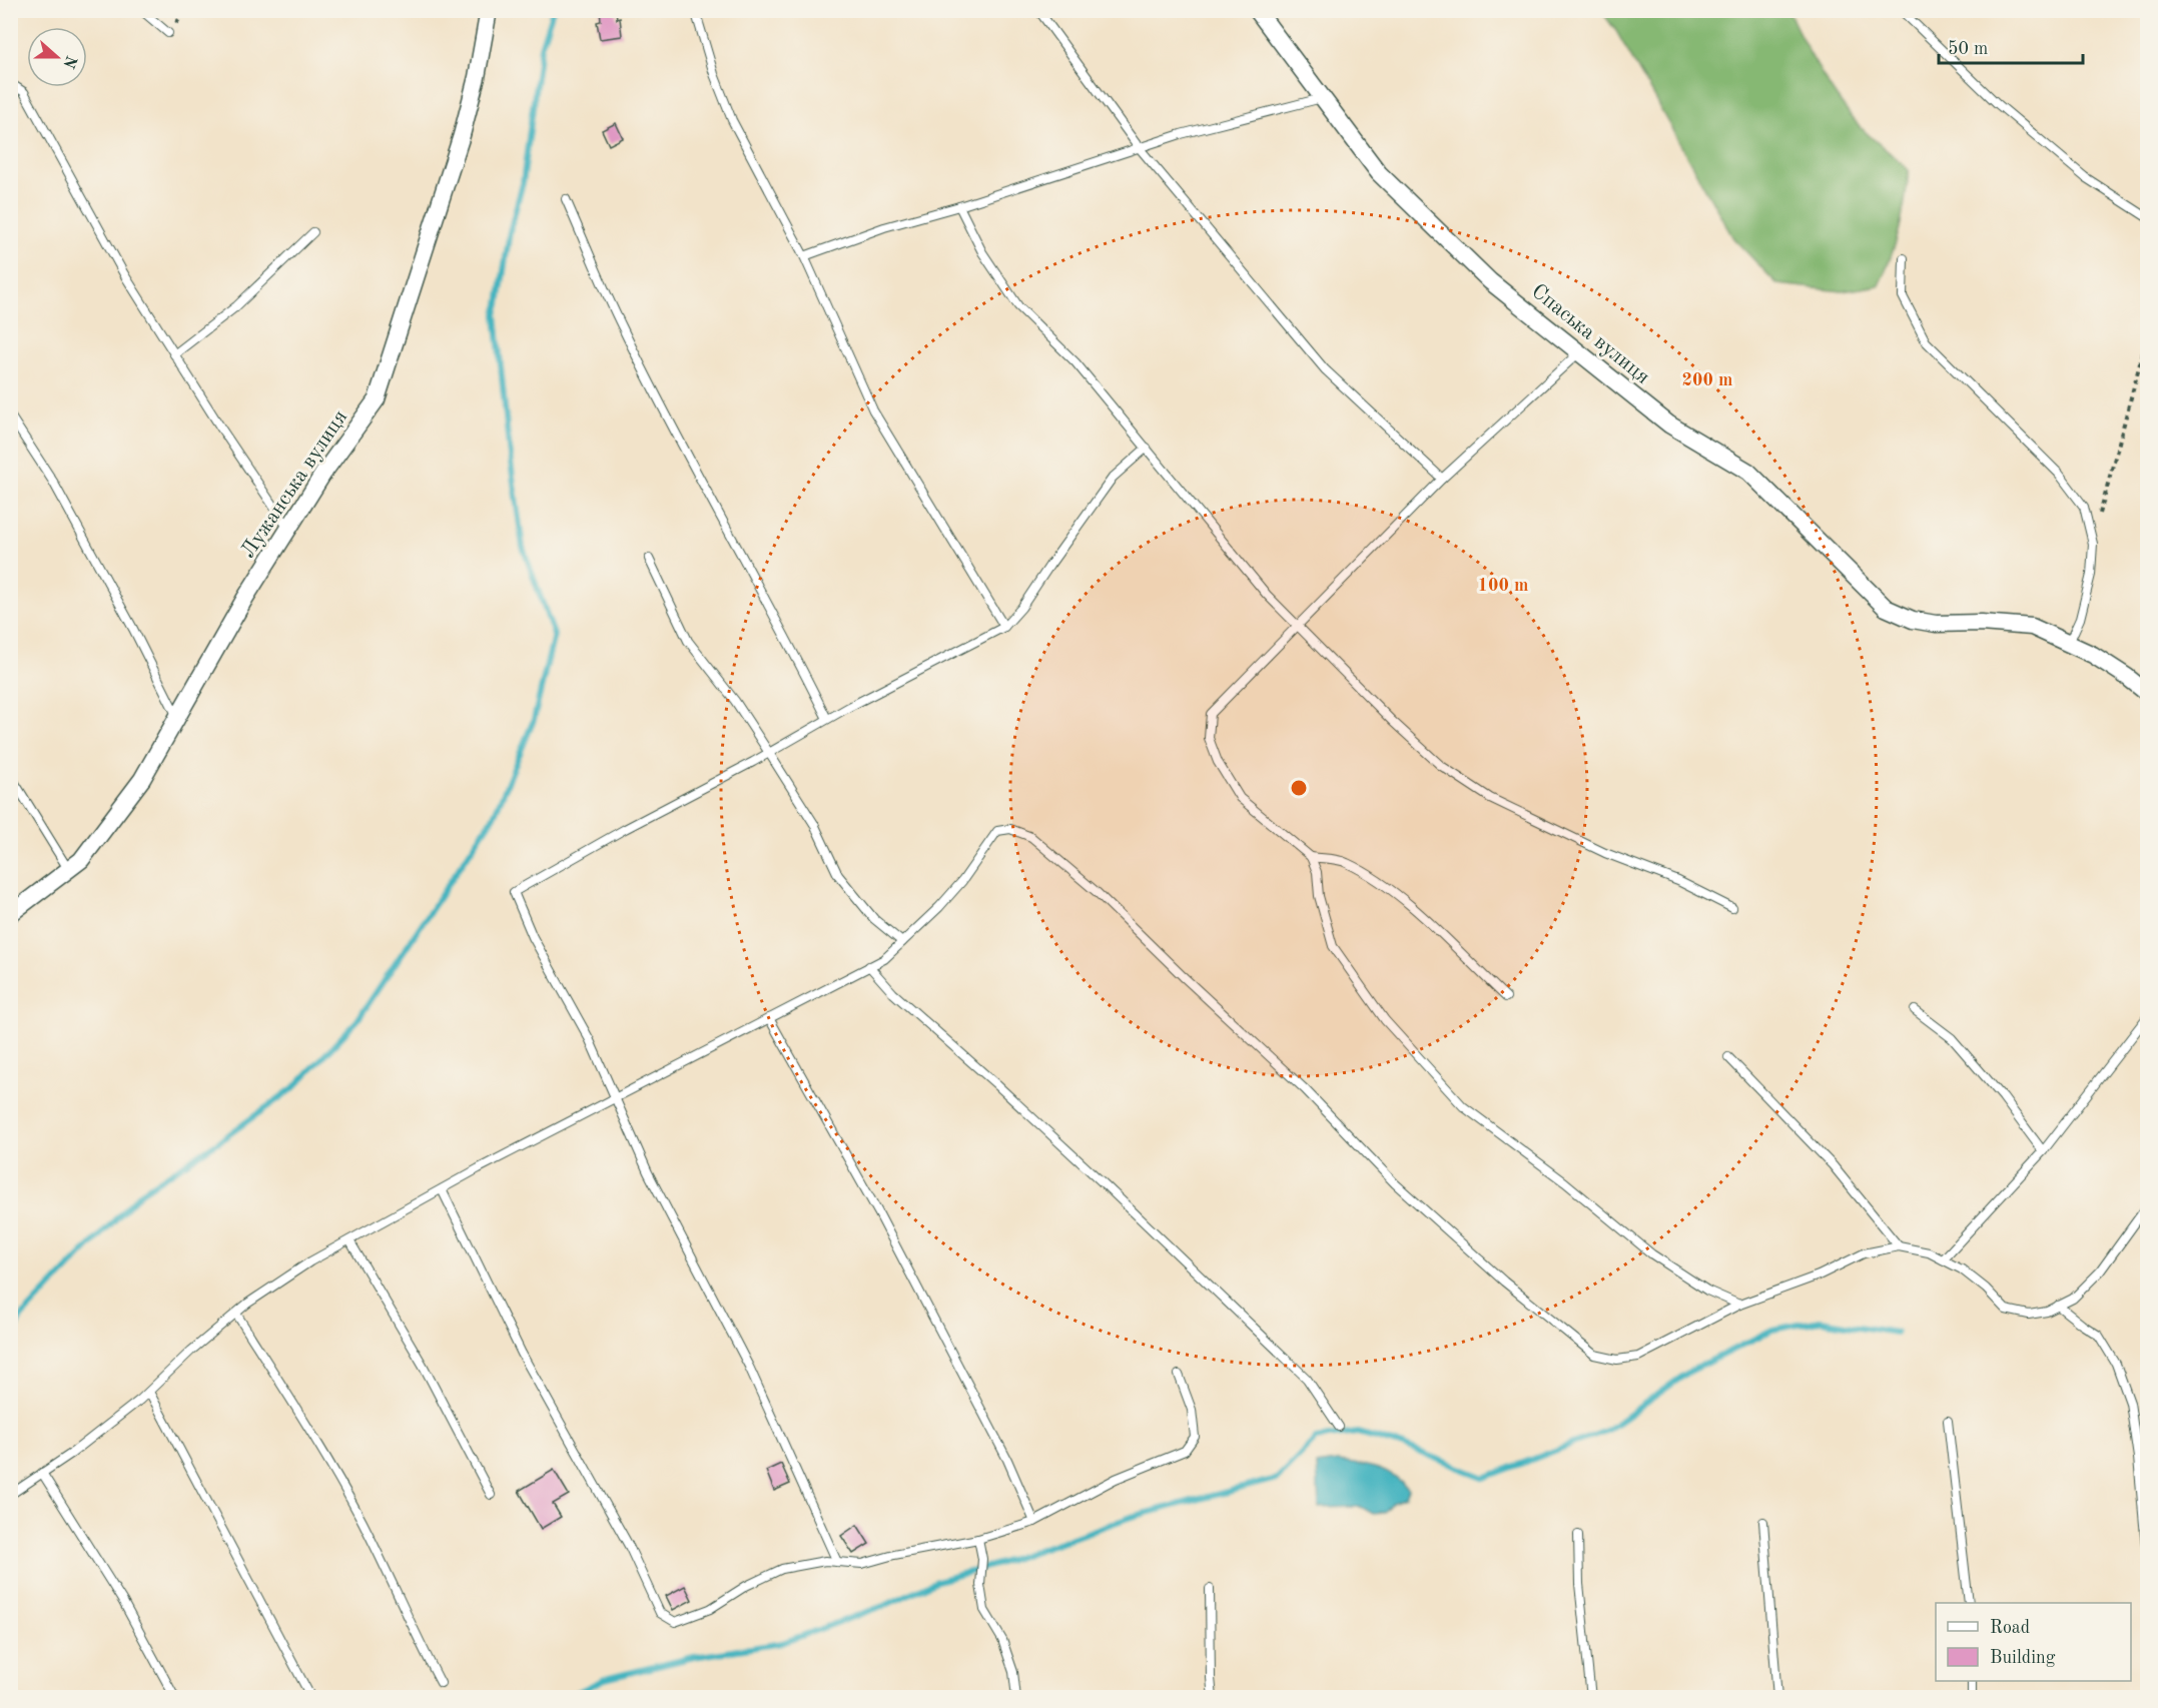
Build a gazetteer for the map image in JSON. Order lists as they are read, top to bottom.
{
  "streets": {
    "street": ["Спаська вулиця", "Лужанська вулиця"]
  },
  "legend": ["Road", "Building"],
  "scale_bar": "50 m",
  "north": "right",
  "rings": ["200 m", "100 m"]
}
